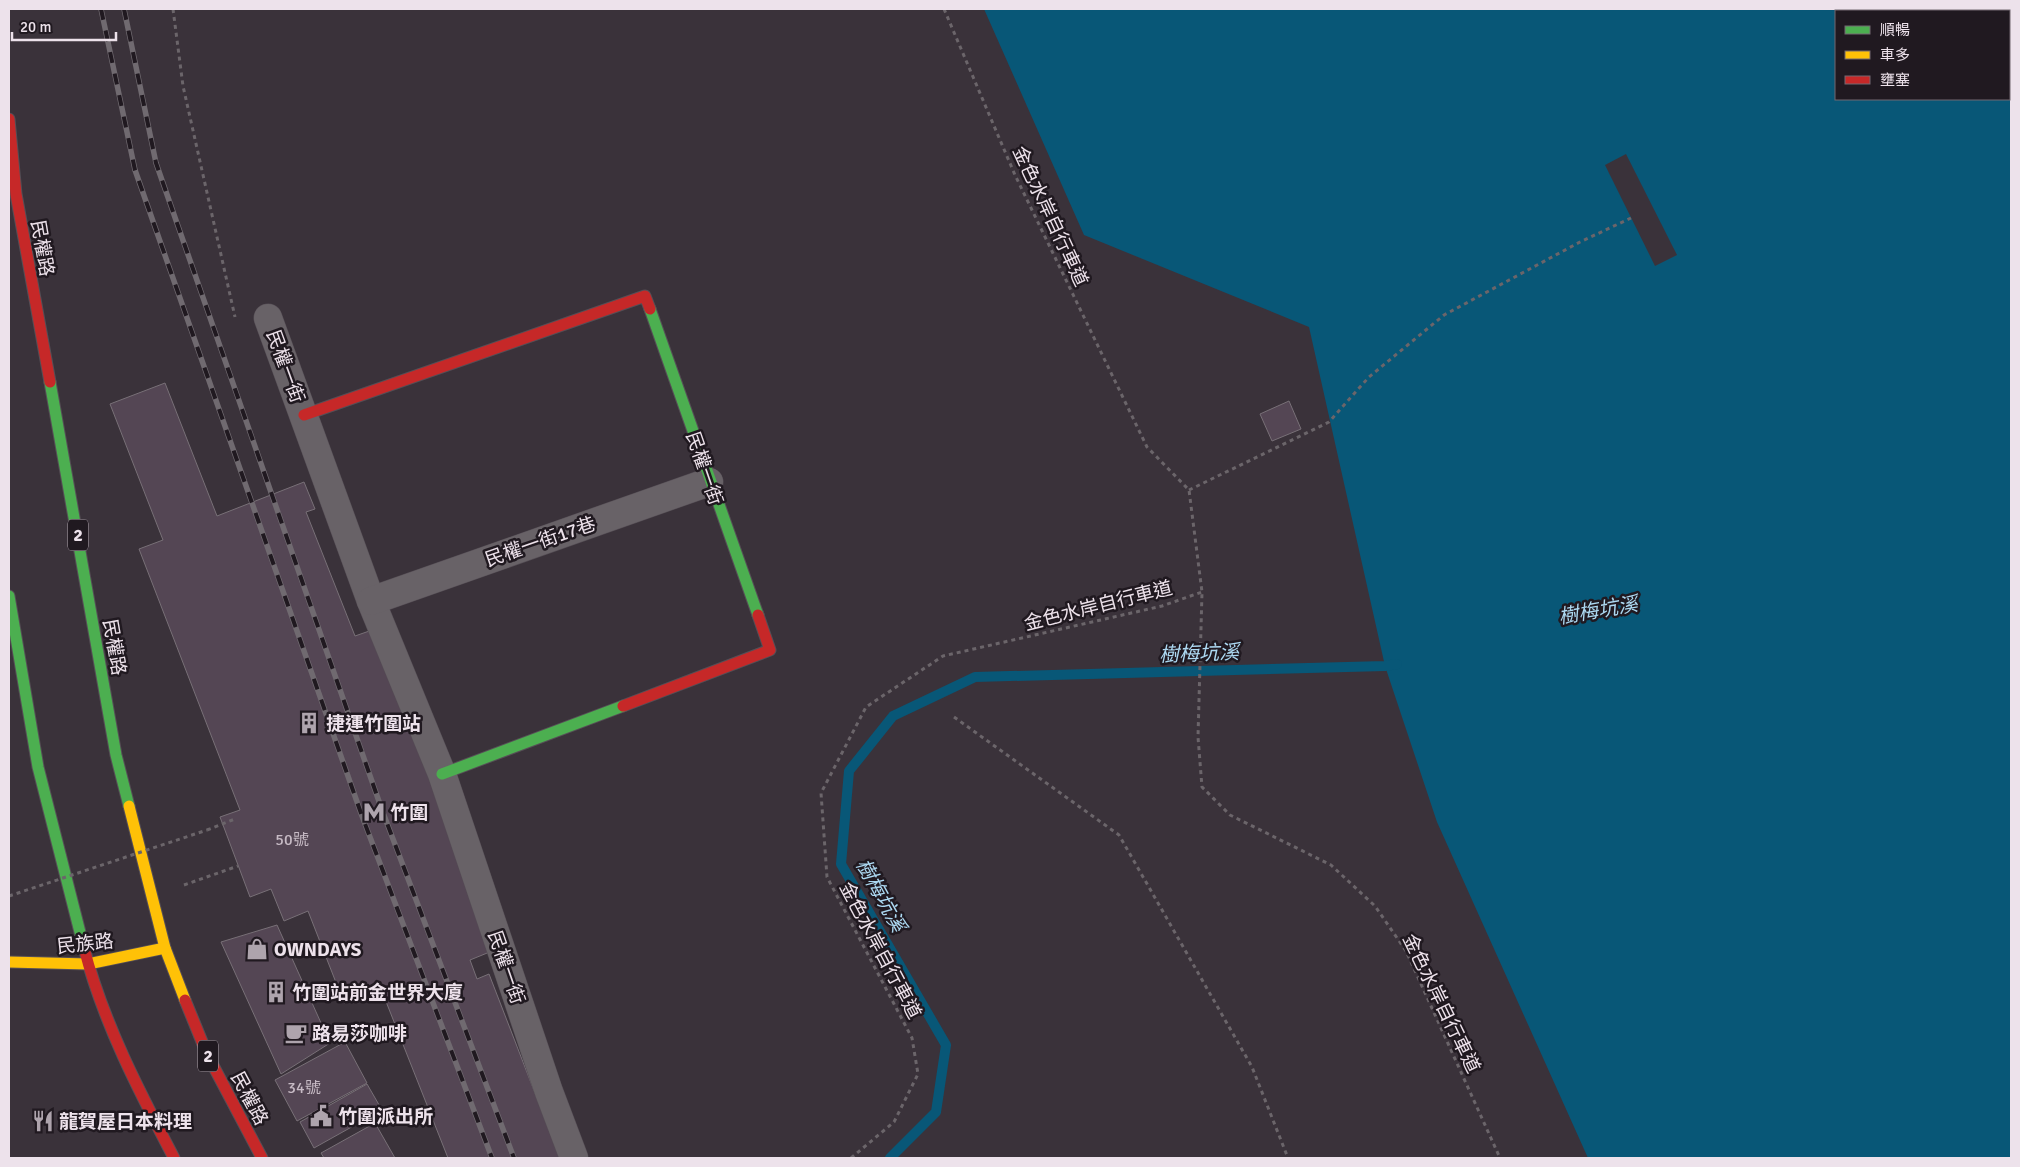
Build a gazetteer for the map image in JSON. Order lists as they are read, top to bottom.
{
  "streets": {
    "main road": [
      "民權路",
      "民權一街",
      "2",
      "民族路"
    ],
    "street": ["民權一街17巷"],
    "path": ["金色水岸自行車道"]
  },
  "crossings": [
    ["民權路", "民族路"],
    ["民權一街", "民權一街17巷"]
  ],
  "water": ["樹梅坑溪"],
  "places": {
    "building": ["捷運竹圍站", "竹圍站前金世界大廈"],
    "metro station": ["竹圍"],
    "shop": ["OWNDAYS"],
    "cafe": ["路易莎咖啡"],
    "public building": ["竹圍派出所"],
    "restaurant": ["龍賀屋日本料理"]
  },
  "house_numbers": ["50號", "34號"],
  "legend": ["順暢", "車多", "壅塞"],
  "scale_bar": "20 m"
}
